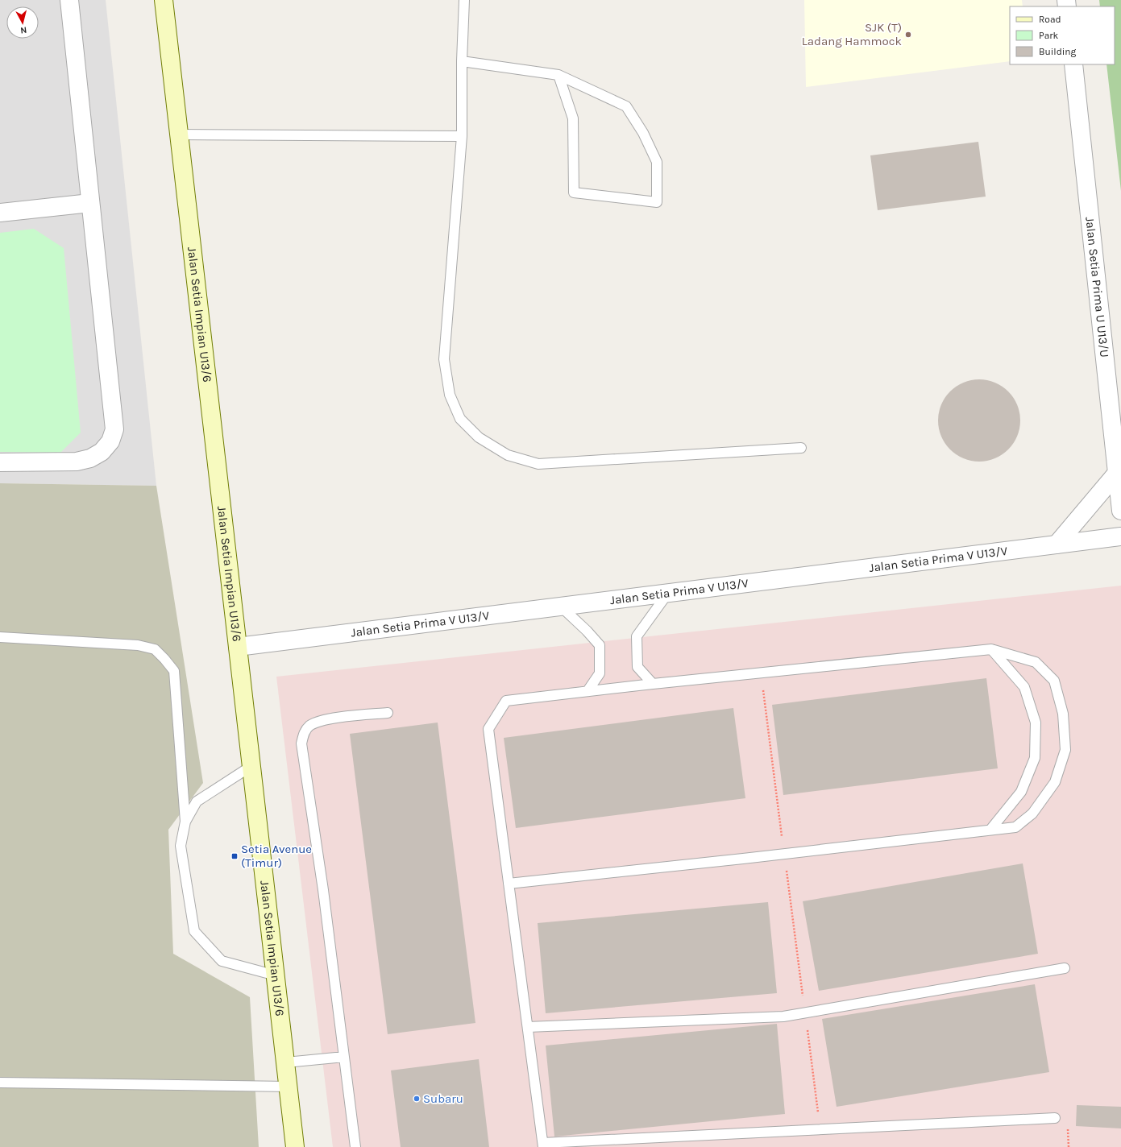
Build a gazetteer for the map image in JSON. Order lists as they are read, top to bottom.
{
  "streets": {
    "street": ["Jalan Setia Prima U U13/U", "Jalan Setia Impian U13/6", "Jalan Setia Prima V U13/V"]
  },
  "crossings": [
    ["Jalan Setia Impian U13/6", "Jalan Setia Prima V U13/V"]
  ],
  "places": {
    "other": ["SJK (T) Ladang Hammock", "Subaru"],
    "transit": ["Setia Avenue (Timur)"]
  },
  "legend": ["Road", "Park", "Building"],
  "north": "bottom"
}
